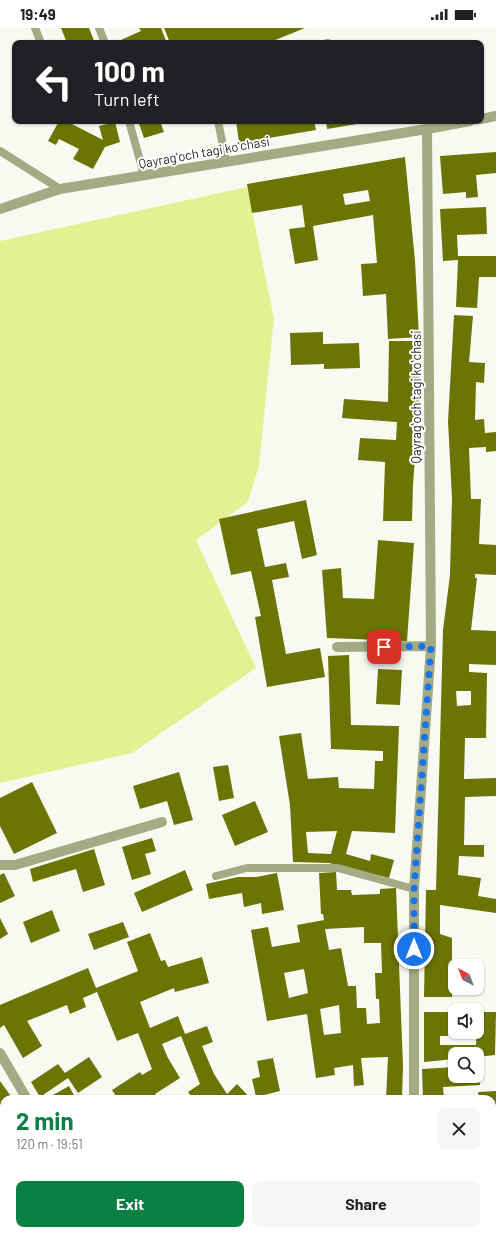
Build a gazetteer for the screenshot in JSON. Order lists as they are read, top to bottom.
{
  "streets": {
    "street": ["Qayragʻoch tagi koʻchasi"]
  },
  "north": "top left",
  "page": {
    "status": "19:49",
    "turn": ["100 m", "Turn left"],
    "heading": ["2 min", "120 m · 19:51"],
    "buttons": ["Exit", "Share"]
  }
}
